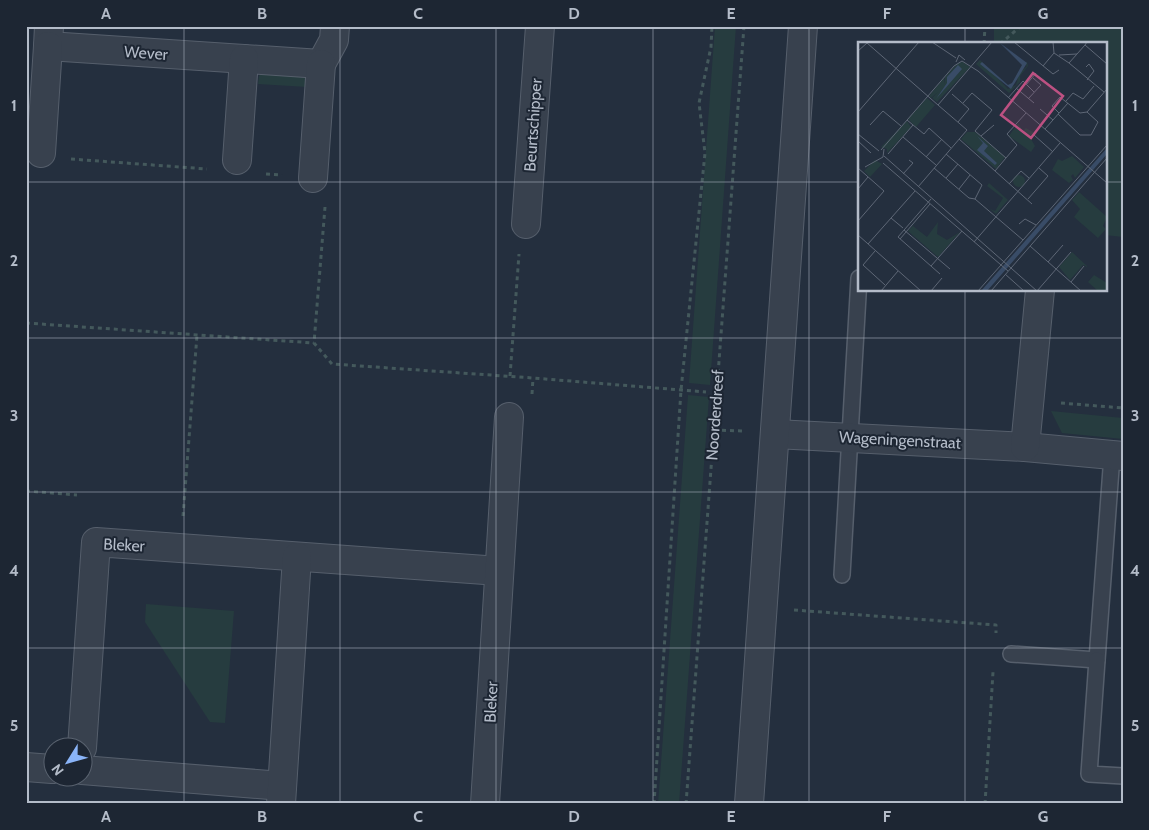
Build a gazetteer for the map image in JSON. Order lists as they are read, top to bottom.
{
  "streets": {
    "street": [
      "Wever",
      "Beurtschipper",
      "Wageningenstraat",
      "Bleker"
    ],
    "path": ["Noorderdreef"]
  },
  "north": "bottom left",
  "grid": {
    "columns": [
      "A",
      "B",
      "C",
      "D",
      "E",
      "F",
      "G"
    ],
    "rows": [
      "1",
      "2",
      "3",
      "4",
      "5"
    ]
  }
}
